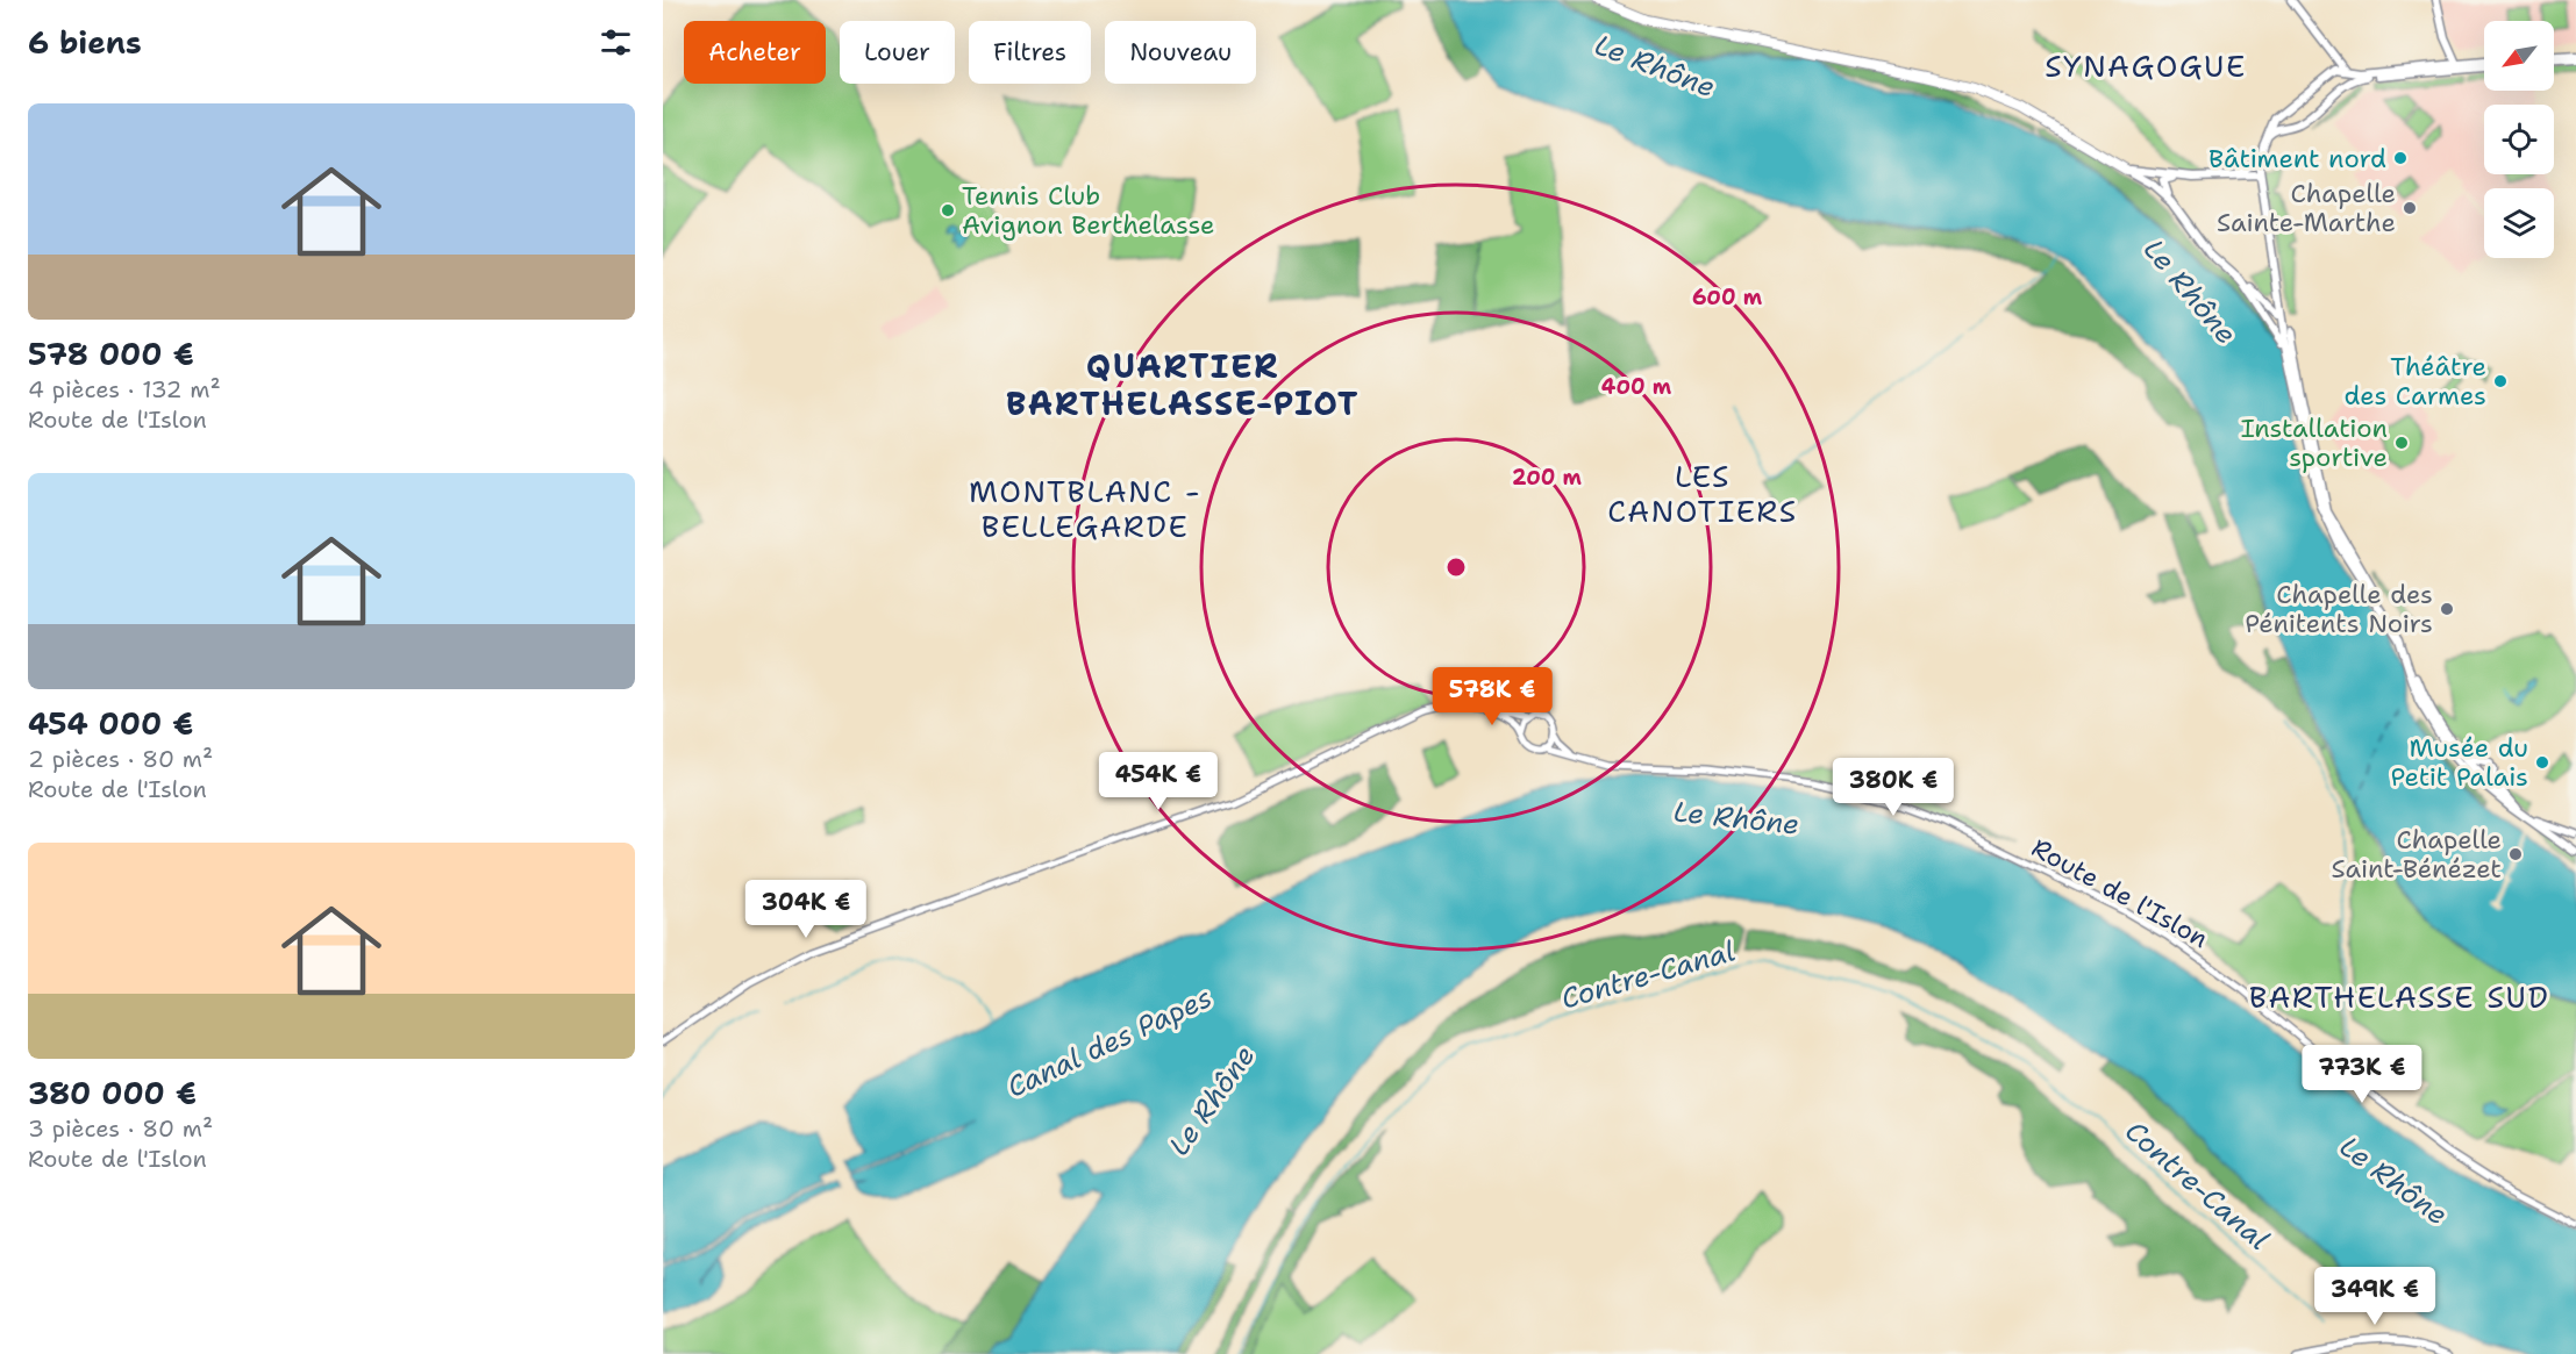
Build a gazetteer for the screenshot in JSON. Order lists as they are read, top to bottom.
{
  "streets": {
    "street": ["Route de l'Islon"]
  },
  "districts": [
    "SYNAGOGUE",
    "QUARTIER BARTHELASSE-PIOT",
    "LES CANOTIERS",
    "MONTBLANC - BELLEGARDE",
    "BARTHELASSE SUD"
  ],
  "water": ["Le Rhône", "Contre-Canal", "Canal des Papes"],
  "places": [
    "Bâtiment nord",
    "Chapelle Sainte-Marthe",
    "Tennis Club Avignon Berthelasse",
    "Théâtre des Carmes",
    "Installation sportive",
    "Chapelle des Pénitents Noirs",
    "Musée du Petit Palais",
    "Chapelle Saint-Bénézet"
  ],
  "north": "bottom left",
  "page": {
    "heading": "6 biens",
    "chip": [
      "Acheter",
      "Louer",
      "Filtres",
      "Nouveau"
    ],
    "list": [
      {
        "name": "578 000 €",
        "note": "4 pièces · 132 m² · Route de l'Islon"
      },
      {
        "name": "454 000 €",
        "note": "2 pièces · 80 m² · Route de l'Islon"
      },
      {
        "name": "380 000 €",
        "note": "3 pièces · 80 m² · Route de l'Islon"
      }
    ],
    "price": [
      "578K €",
      "454K €",
      "380K €",
      "304K €",
      "773K €",
      "349K €"
    ]
  },
  "rings": ["600 m", "400 m", "200 m"]
}
